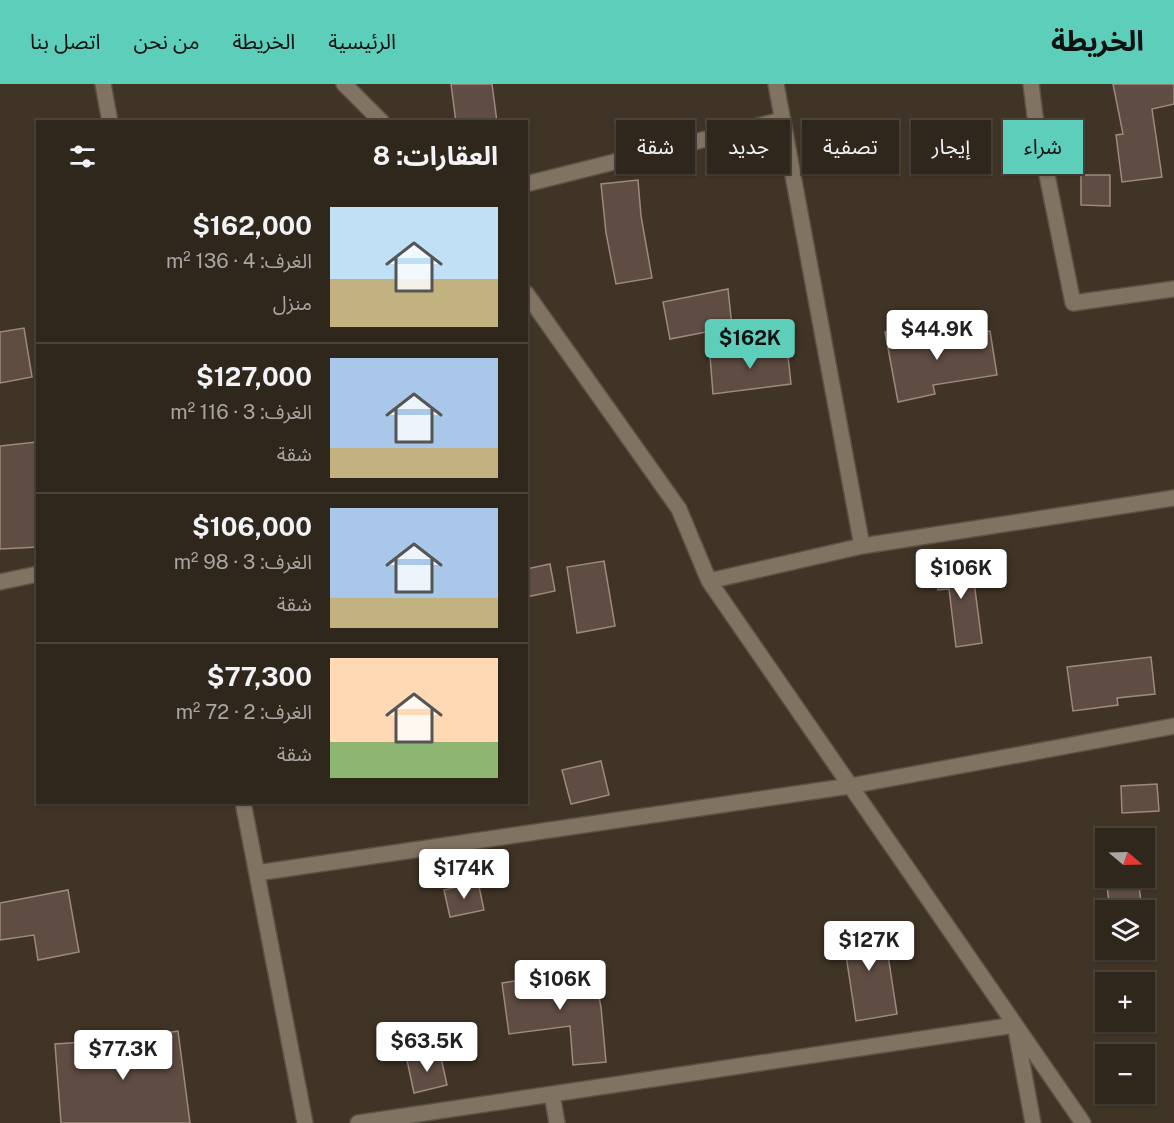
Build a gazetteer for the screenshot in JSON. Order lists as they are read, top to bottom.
{
  "north": "right",
  "page": {
    "header": "الخريطة",
    "nav": [
      "الرئيسية",
      "الخريطة",
      "من نحن",
      "اتصل بنا"
    ],
    "chip": [
      "شراء",
      "إيجار",
      "تصفية",
      "جديد",
      "شقة"
    ],
    "heading": "العقارات: 8",
    "list": [
      {
        "name": "$162,000",
        "note": "الغرف: 4 · 136 m² · منزل"
      },
      {
        "name": "$127,000",
        "note": "الغرف: 3 · 116 m² · شقة"
      },
      {
        "name": "$106,000",
        "note": "الغرف: 3 · 98 m² · شقة"
      },
      {
        "name": "$77,300",
        "note": "الغرف: 2 · 72 m² · شقة"
      }
    ],
    "price": [
      "$44.9K",
      "$162K",
      "$106K",
      "$174K",
      "$127K",
      "$106K",
      "$63.5K",
      "$77.3K"
    ],
    "map_buttons": ["+", "−"]
  }
}
